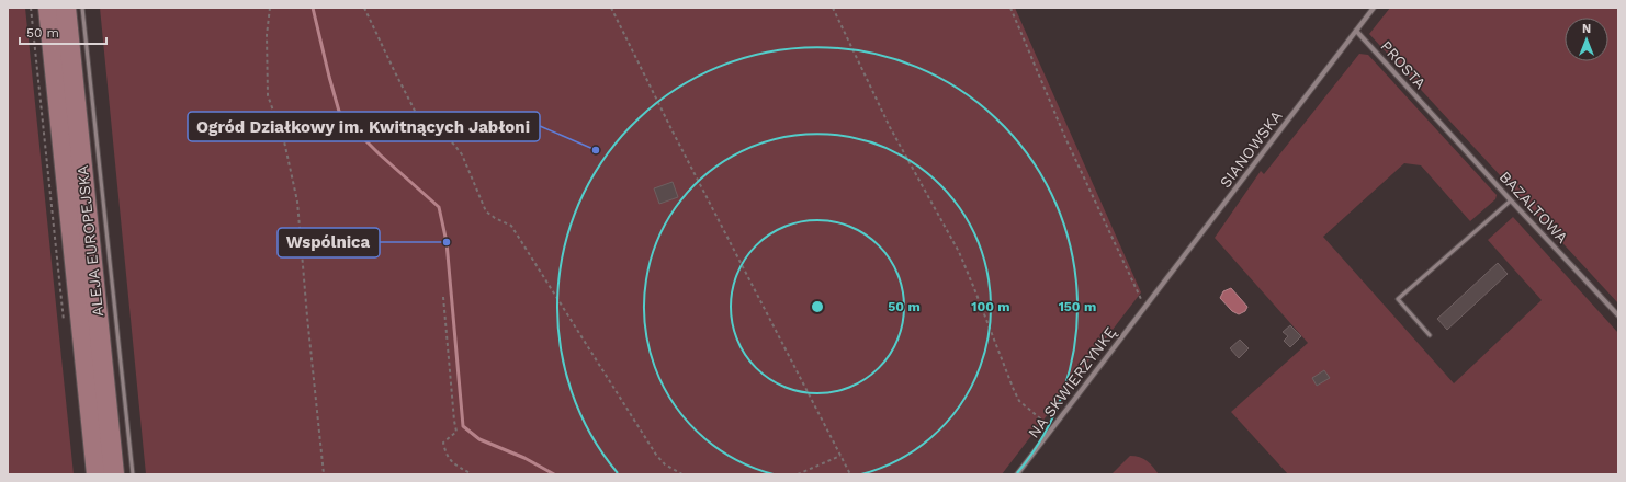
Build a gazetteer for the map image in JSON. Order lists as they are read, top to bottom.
{
  "streets": {
    "main road": ["ALEJA EUROPEJSKA"],
    "street": [
      "PROSTA",
      "SIANOWSKA",
      "BAZALTOWA",
      "NA SKWIERZYNKĘ"
    ]
  },
  "crossings": [
    ["PROSTA", "SIANOWSKA"],
    ["PROSTA", "BAZALTOWA"],
    ["SIANOWSKA", "NA SKWIERZYNKĘ"]
  ],
  "places": ["Ogród Działkowy im. Kwitnących Jabłoni", "Wspólnica"],
  "scale_bar": "50 m",
  "north": "top",
  "rings": ["50 m", "100 m", "150 m"]
}
